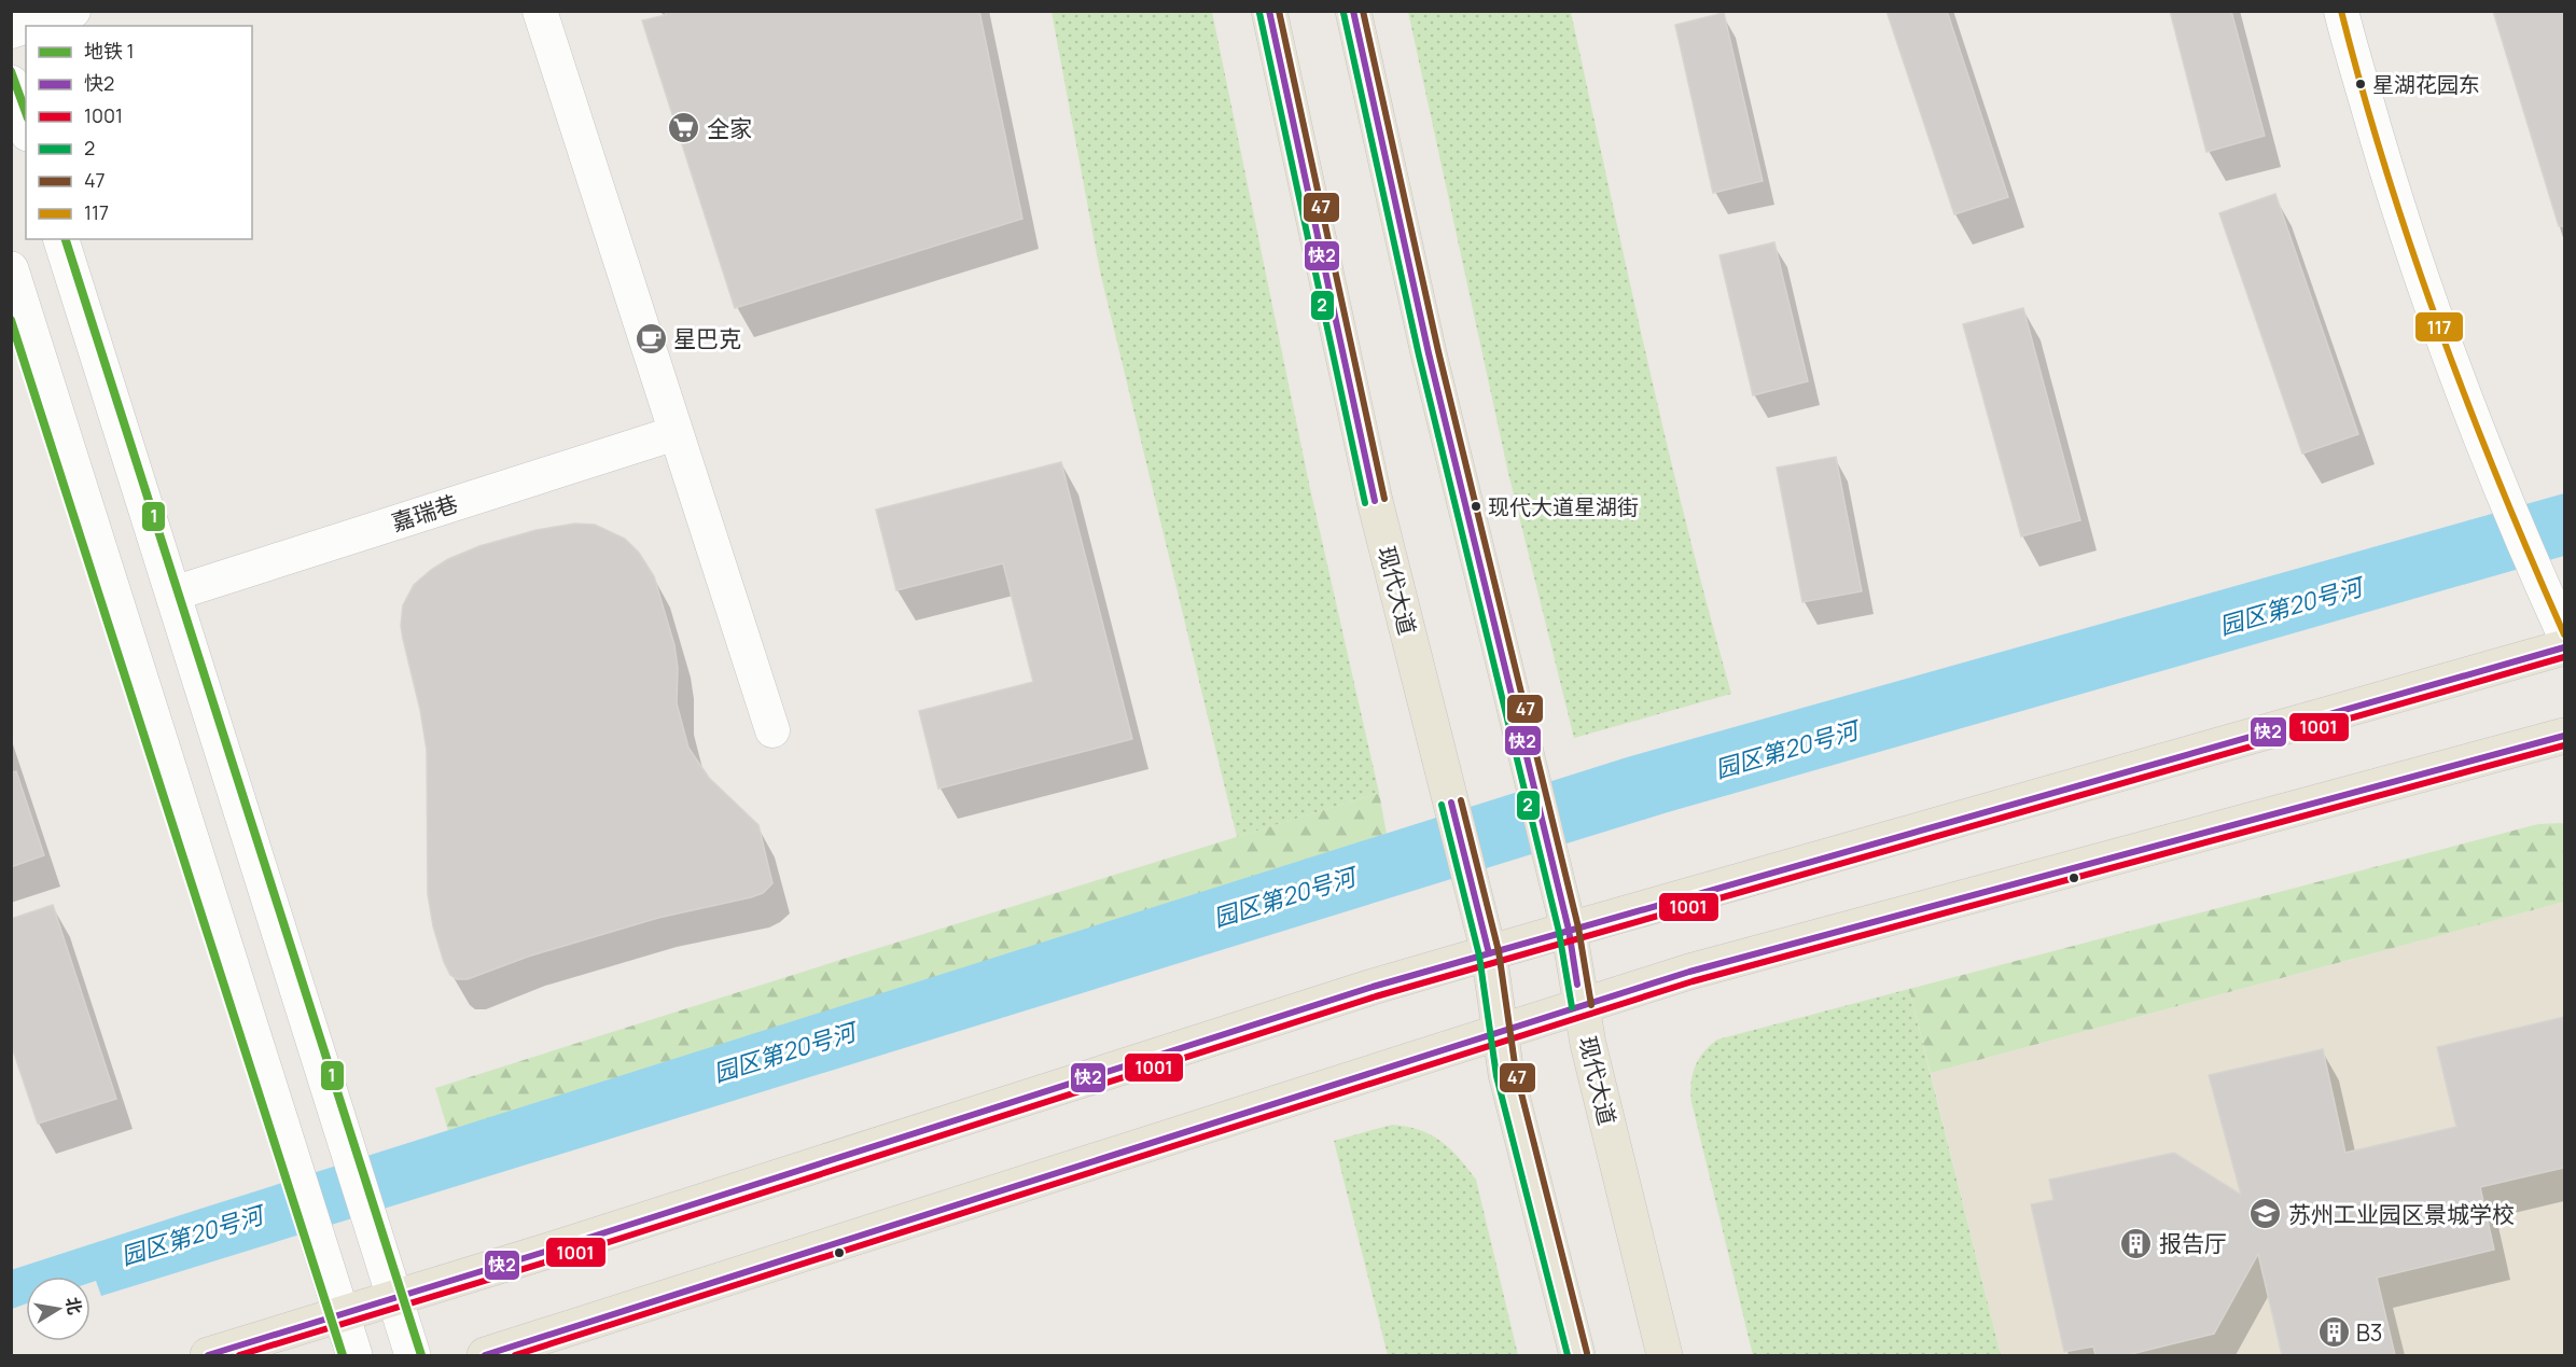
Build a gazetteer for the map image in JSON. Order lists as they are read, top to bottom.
{
  "streets": {
    "main road": ["现代大道"],
    "street": ["嘉瑞巷"]
  },
  "water": ["园区第20号河"],
  "places": {
    "other": ["星湖花园东", "现代大道星湖街"],
    "supermarket": ["全家"],
    "cafe": ["星巴克"],
    "school or university": ["苏州工业园区景城学校"],
    "building": ["报告厅", "B3"]
  },
  "lines": [
    "transit line 快2",
    "transit line 47",
    "transit line 117",
    "transit line 2",
    "metro line 1",
    "transit line 1001"
  ],
  "legend": [
    "地铁 1",
    "快2",
    "1001",
    "2",
    "47",
    "117"
  ],
  "north": "right"
}
